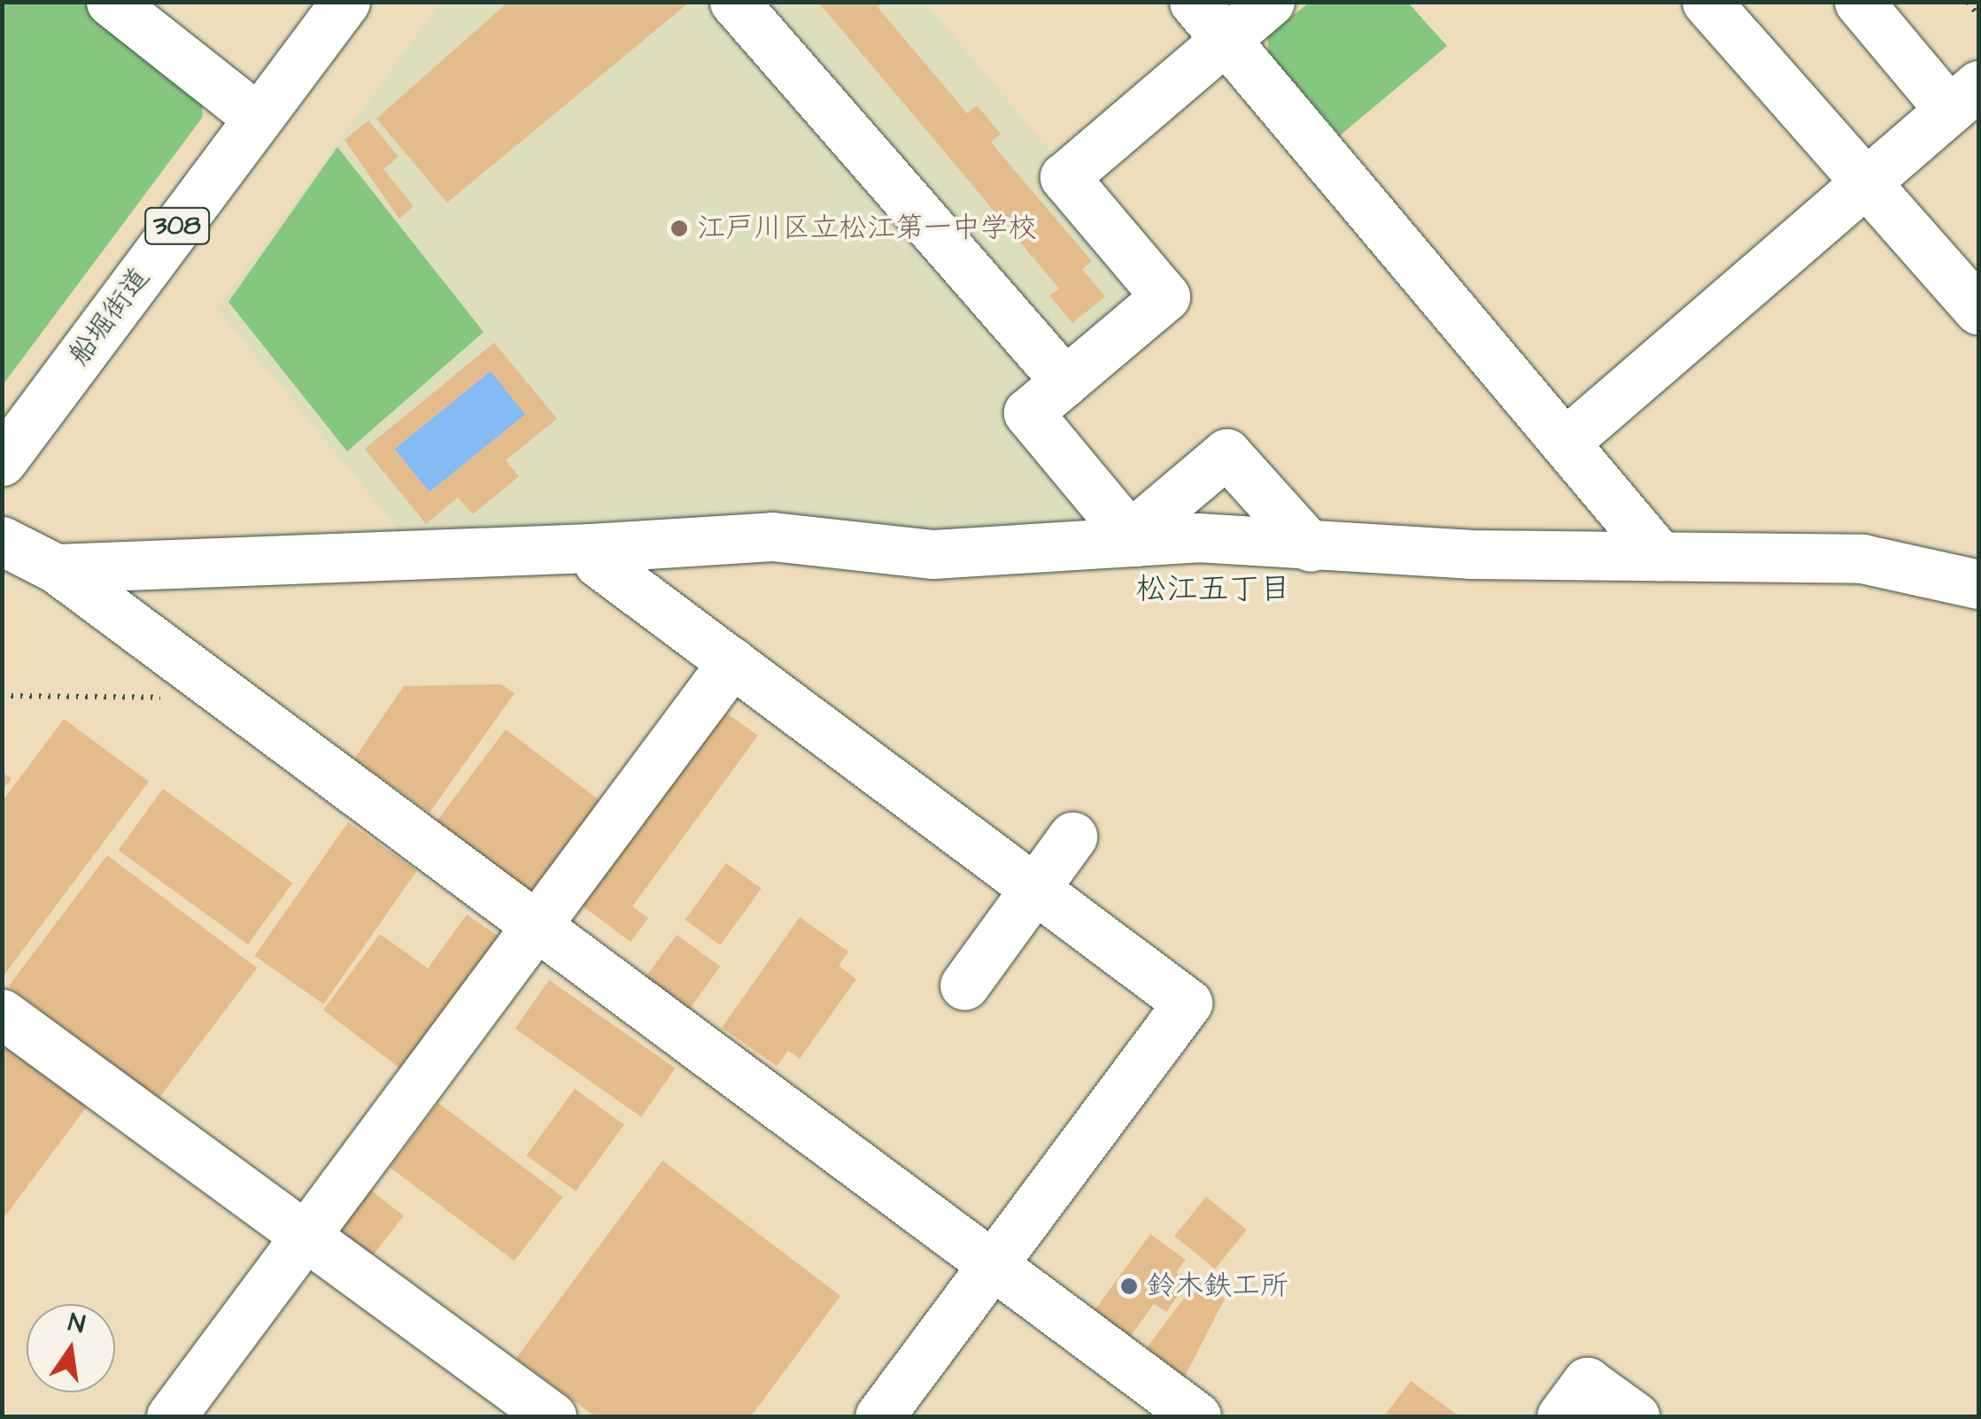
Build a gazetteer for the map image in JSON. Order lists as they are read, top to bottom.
{
  "streets": {
    "street": ["308", "船堀街道"]
  },
  "districts": ["松江五丁目"],
  "places": ["江戸川区立松江第一中学校", "鈴木鉄工所"],
  "north": "top"
}
